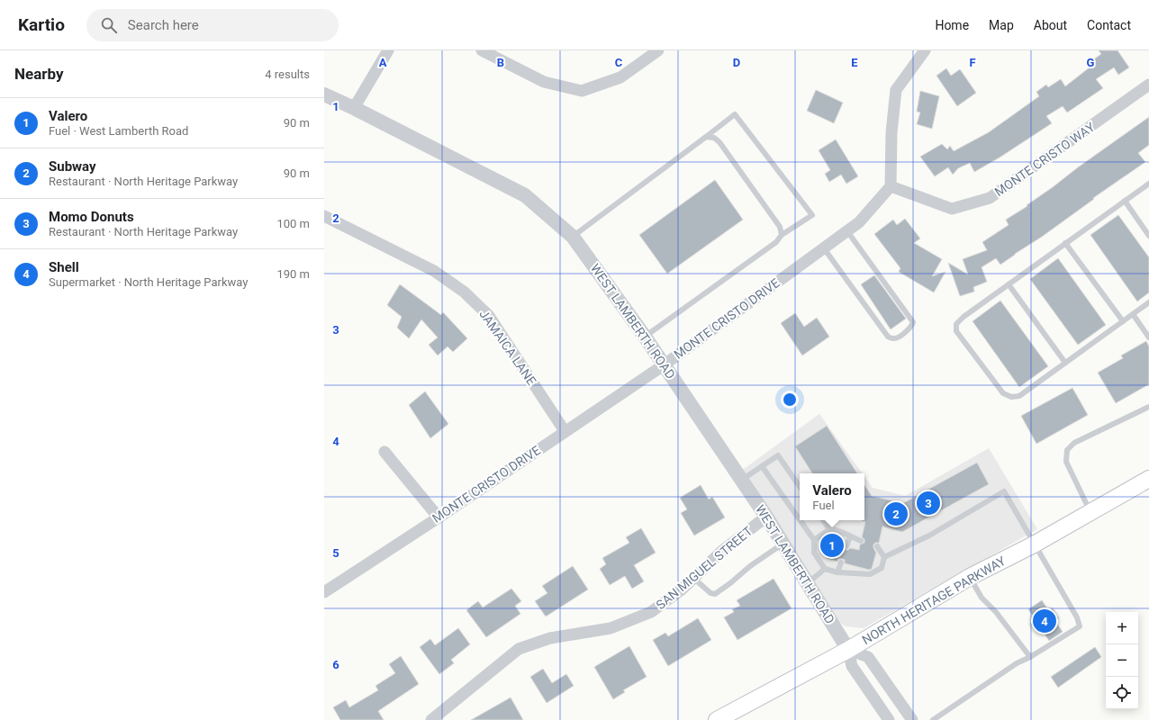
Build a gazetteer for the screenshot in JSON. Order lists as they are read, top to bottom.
{
  "streets": {
    "main road": ["NORTH HERITAGE PARKWAY"],
    "street": [
      "MONTE CRISTO WAY",
      "MONTE CRISTO DRIVE",
      "WEST LAMBERTH ROAD",
      "JAMAICA LANE",
      "SAN MIGUEL STREET"
    ]
  },
  "crossings": [
    ["MONTE CRISTO WAY", "MONTE CRISTO DRIVE"],
    ["MONTE CRISTO DRIVE", "WEST LAMBERTH ROAD"],
    ["MONTE CRISTO DRIVE", "JAMAICA LANE"],
    ["WEST LAMBERTH ROAD", "SAN MIGUEL STREET"],
    ["WEST LAMBERTH ROAD", "NORTH HERITAGE PARKWAY"]
  ],
  "page": {
    "header": "Kartio",
    "search": "Search here",
    "nav": [
      "Home",
      "Map",
      "About",
      "Contact"
    ],
    "heading": ["Nearby", "4 results"],
    "list": [
      {
        "mark": "1",
        "name": "Valero",
        "note": "Fuel · West Lamberth Road",
        "value": "90 m"
      },
      {
        "mark": "2",
        "name": "Subway",
        "note": "Restaurant · North Heritage Parkway",
        "value": "90 m"
      },
      {
        "mark": "3",
        "name": "Momo Donuts",
        "note": "Restaurant · North Heritage Parkway",
        "value": "100 m"
      },
      {
        "mark": "4",
        "name": "Shell",
        "note": "Supermarket · North Heritage Parkway",
        "value": "190 m"
      }
    ],
    "popup": ["Valero", "Fuel"],
    "pins": [
      "3",
      "2",
      "1",
      "4"
    ],
    "map_buttons": ["+", "−"]
  },
  "grid": {
    "columns": [
      "A",
      "B",
      "C",
      "D",
      "E",
      "F",
      "G"
    ],
    "rows": [
      "1",
      "2",
      "3",
      "4",
      "5",
      "6"
    ]
  }
}
